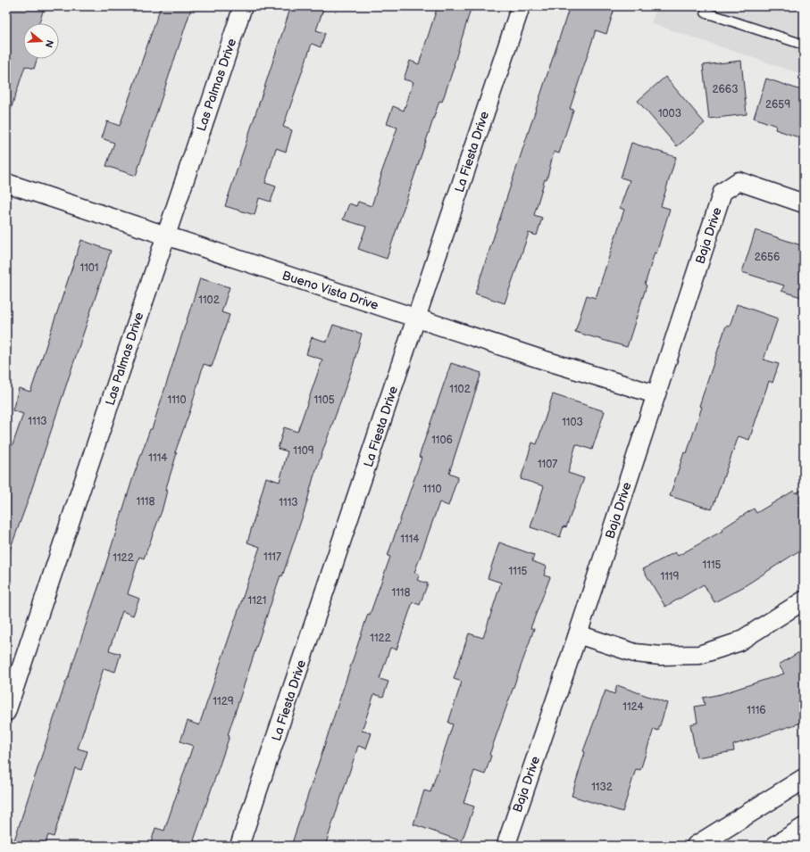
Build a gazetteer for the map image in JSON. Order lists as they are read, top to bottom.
{
  "streets": {
    "street": [
      "Las Palmas Drive",
      "La Fiesta Drive",
      "Baja Drive",
      "Bueno Vista Drive"
    ]
  },
  "crossings": [
    ["Las Palmas Drive", "Bueno Vista Drive"],
    ["La Fiesta Drive", "Bueno Vista Drive"],
    ["Baja Drive", "Bueno Vista Drive"]
  ],
  "house_numbers": [
    "2663",
    "2659",
    "1003",
    "2656",
    "1101",
    "1102",
    "1102",
    "1110",
    "1105",
    "1113",
    "1103",
    "1106",
    "1109",
    "1114",
    "1107",
    "1110",
    "1118",
    "1113",
    "1114",
    "1117",
    "1122",
    "1115",
    "1115",
    "1119",
    "1118",
    "1121",
    "1122",
    "1129",
    "1124",
    "1116",
    "1132"
  ],
  "north": "right"
}
